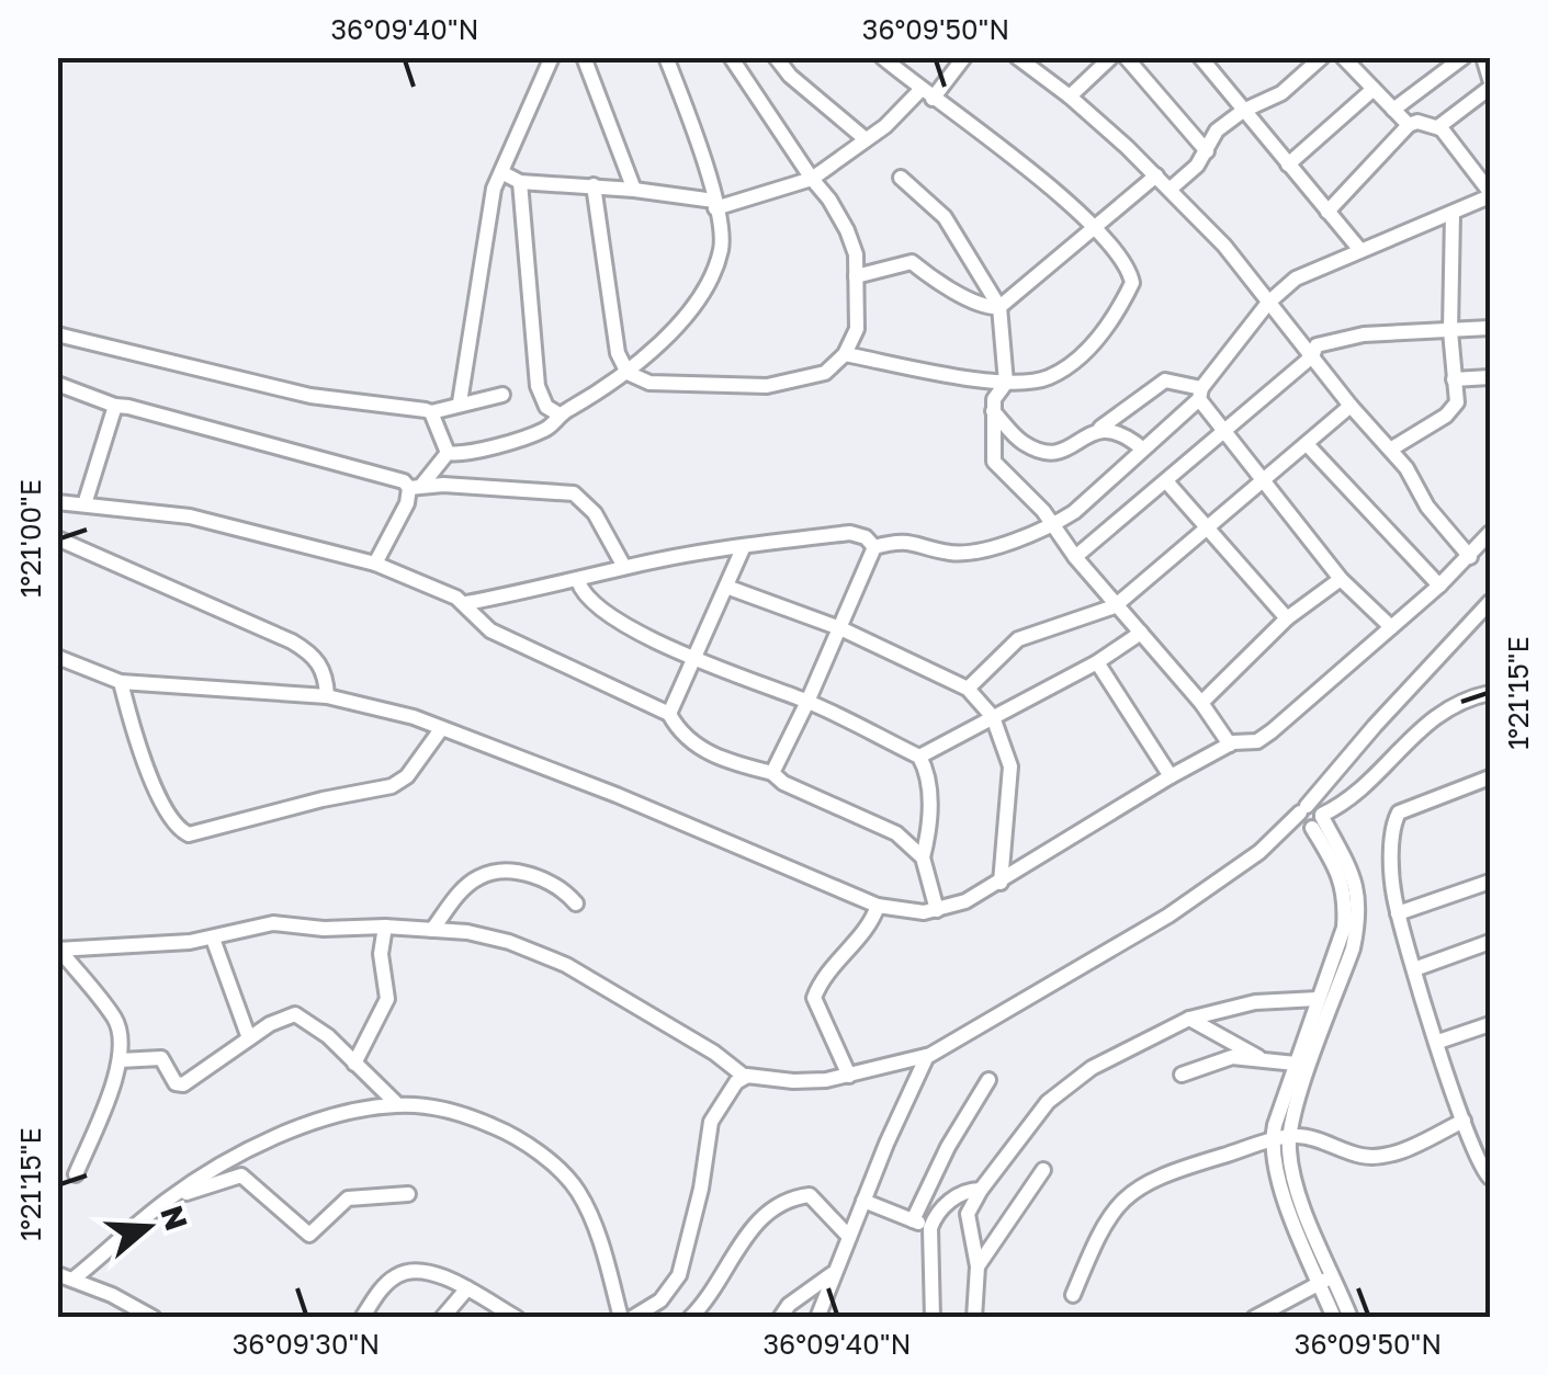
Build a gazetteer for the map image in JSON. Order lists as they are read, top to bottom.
{
  "north": "right",
  "coordinates": [
    "36°09'40\"N",
    "36°09'50\"N",
    "1°21'00\"E",
    "1°21'15\"E",
    "36°09'30\"N"
  ]
}
